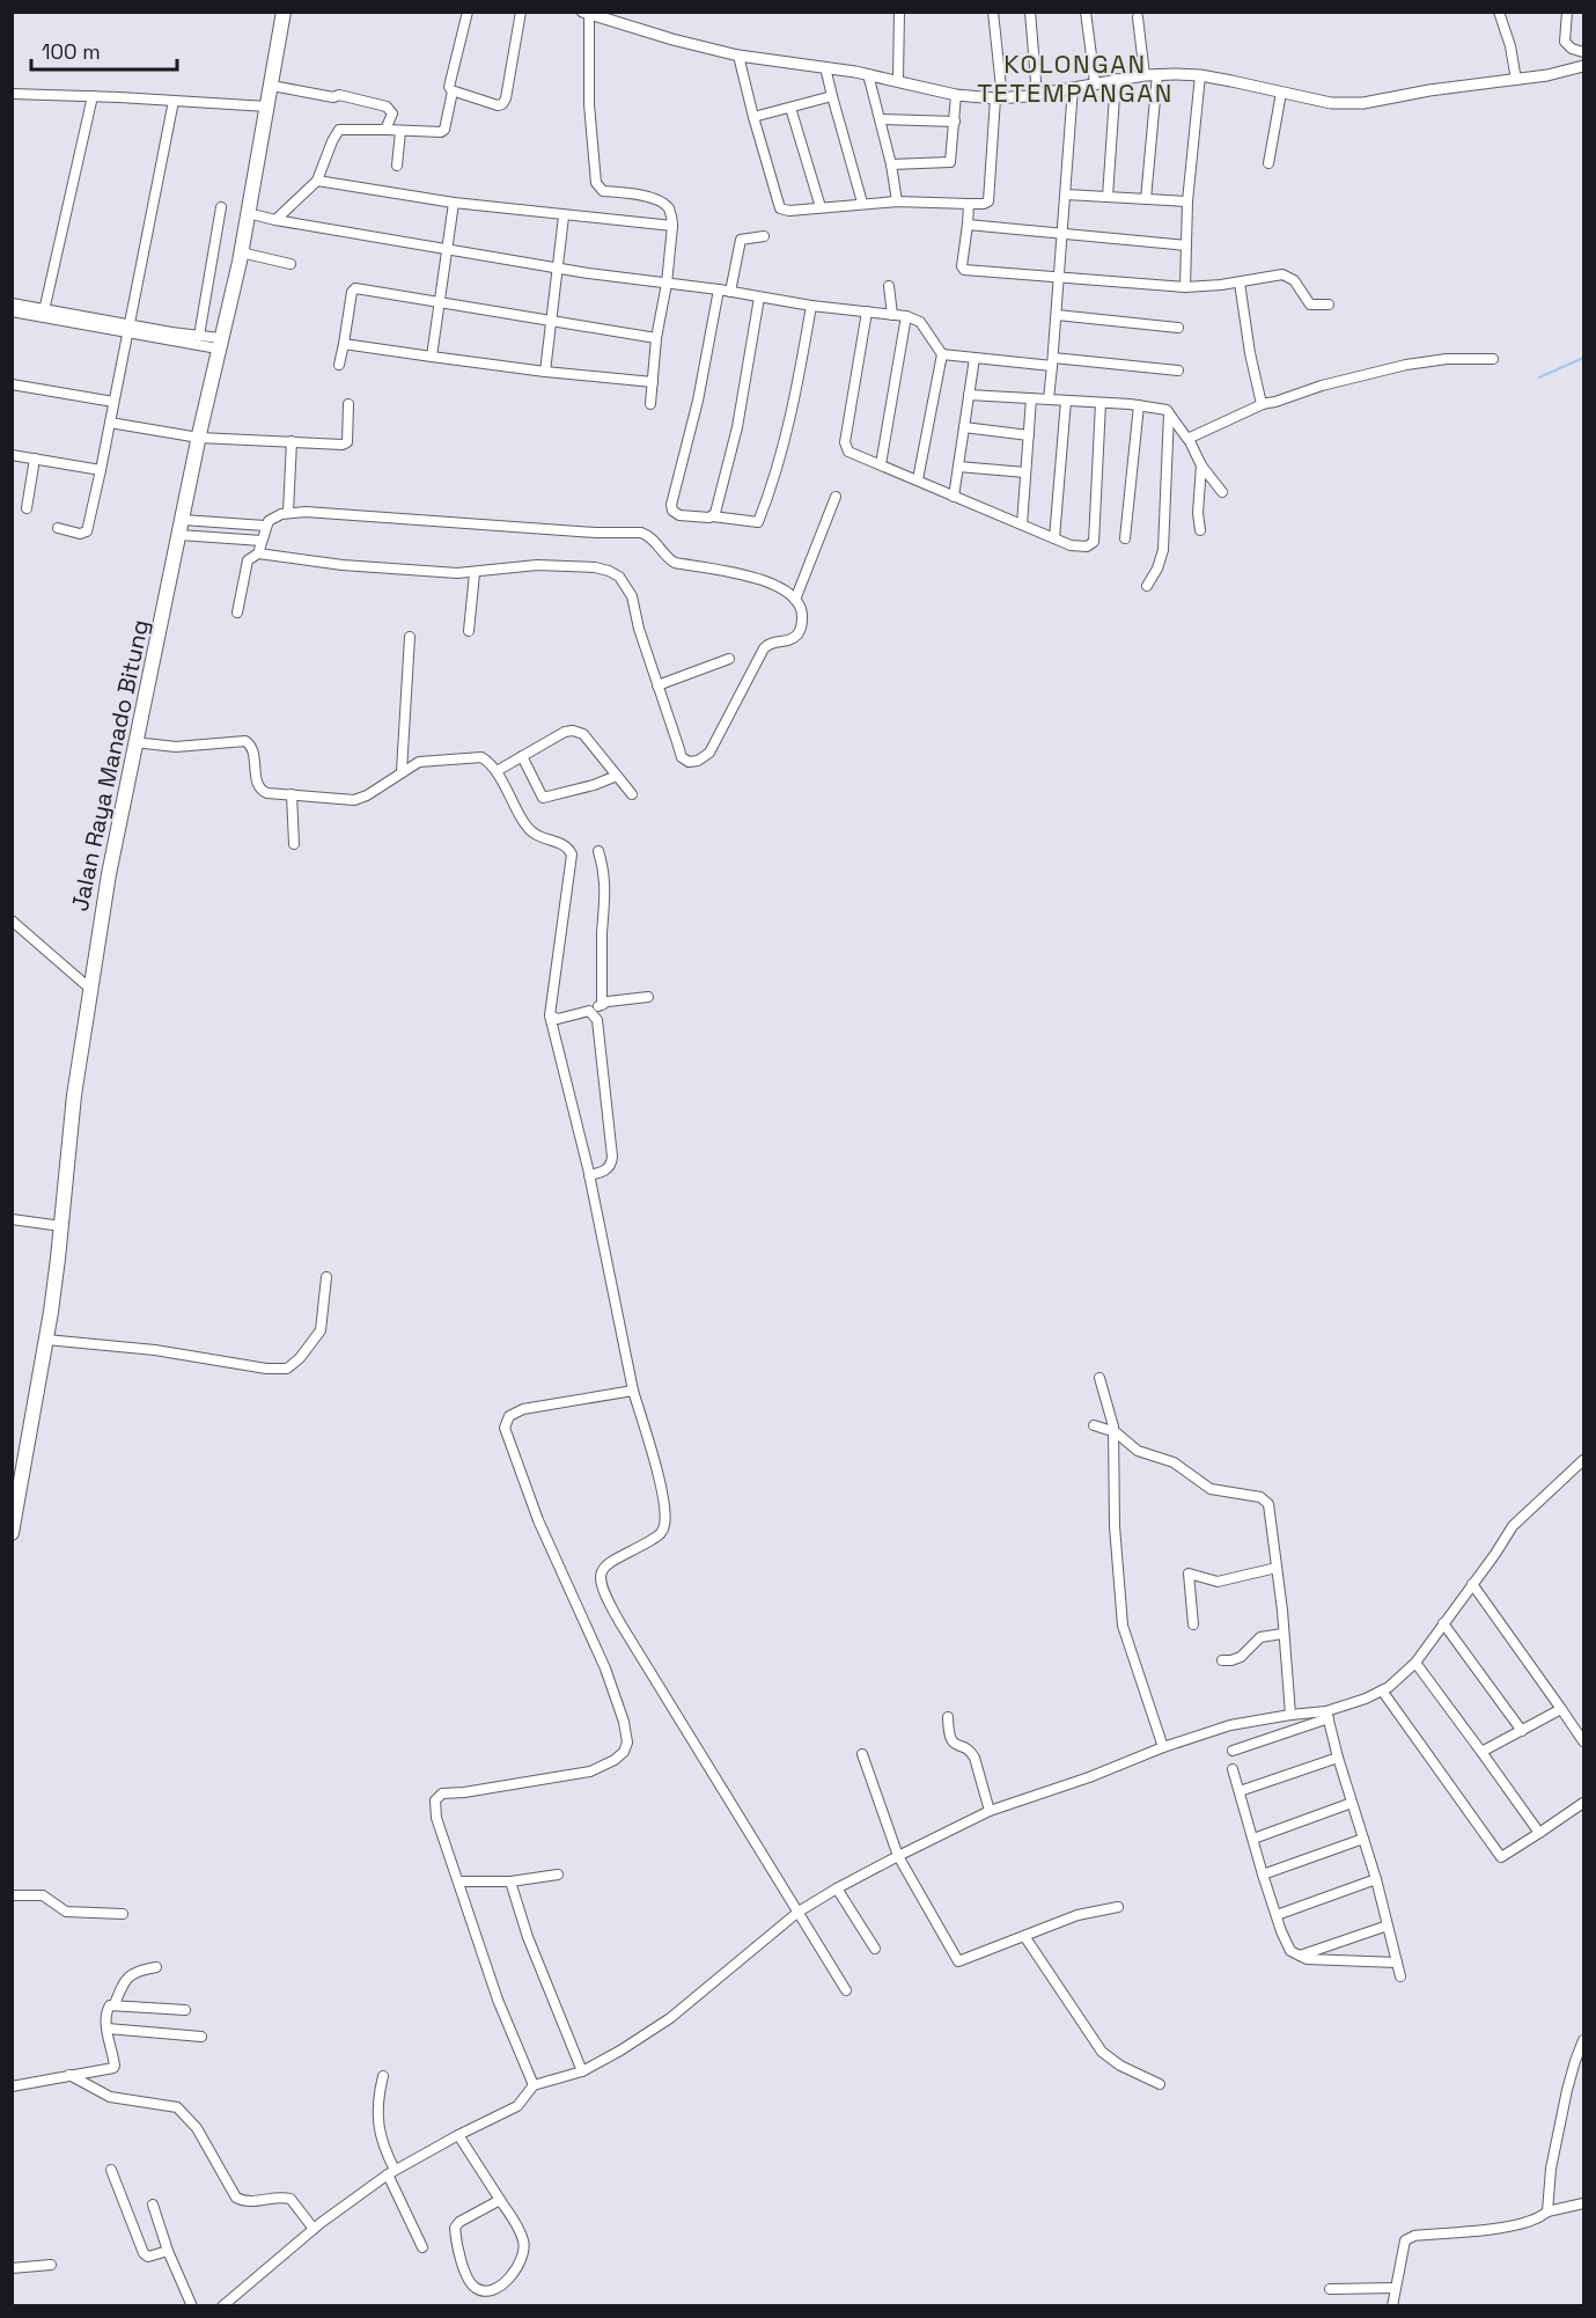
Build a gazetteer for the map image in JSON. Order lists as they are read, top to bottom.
{
  "streets": {
    "highway": ["Jalan Raya Manado Bitung"]
  },
  "districts": ["KOLONGAN TETEMPANGAN"],
  "scale_bar": "100 m"
}
